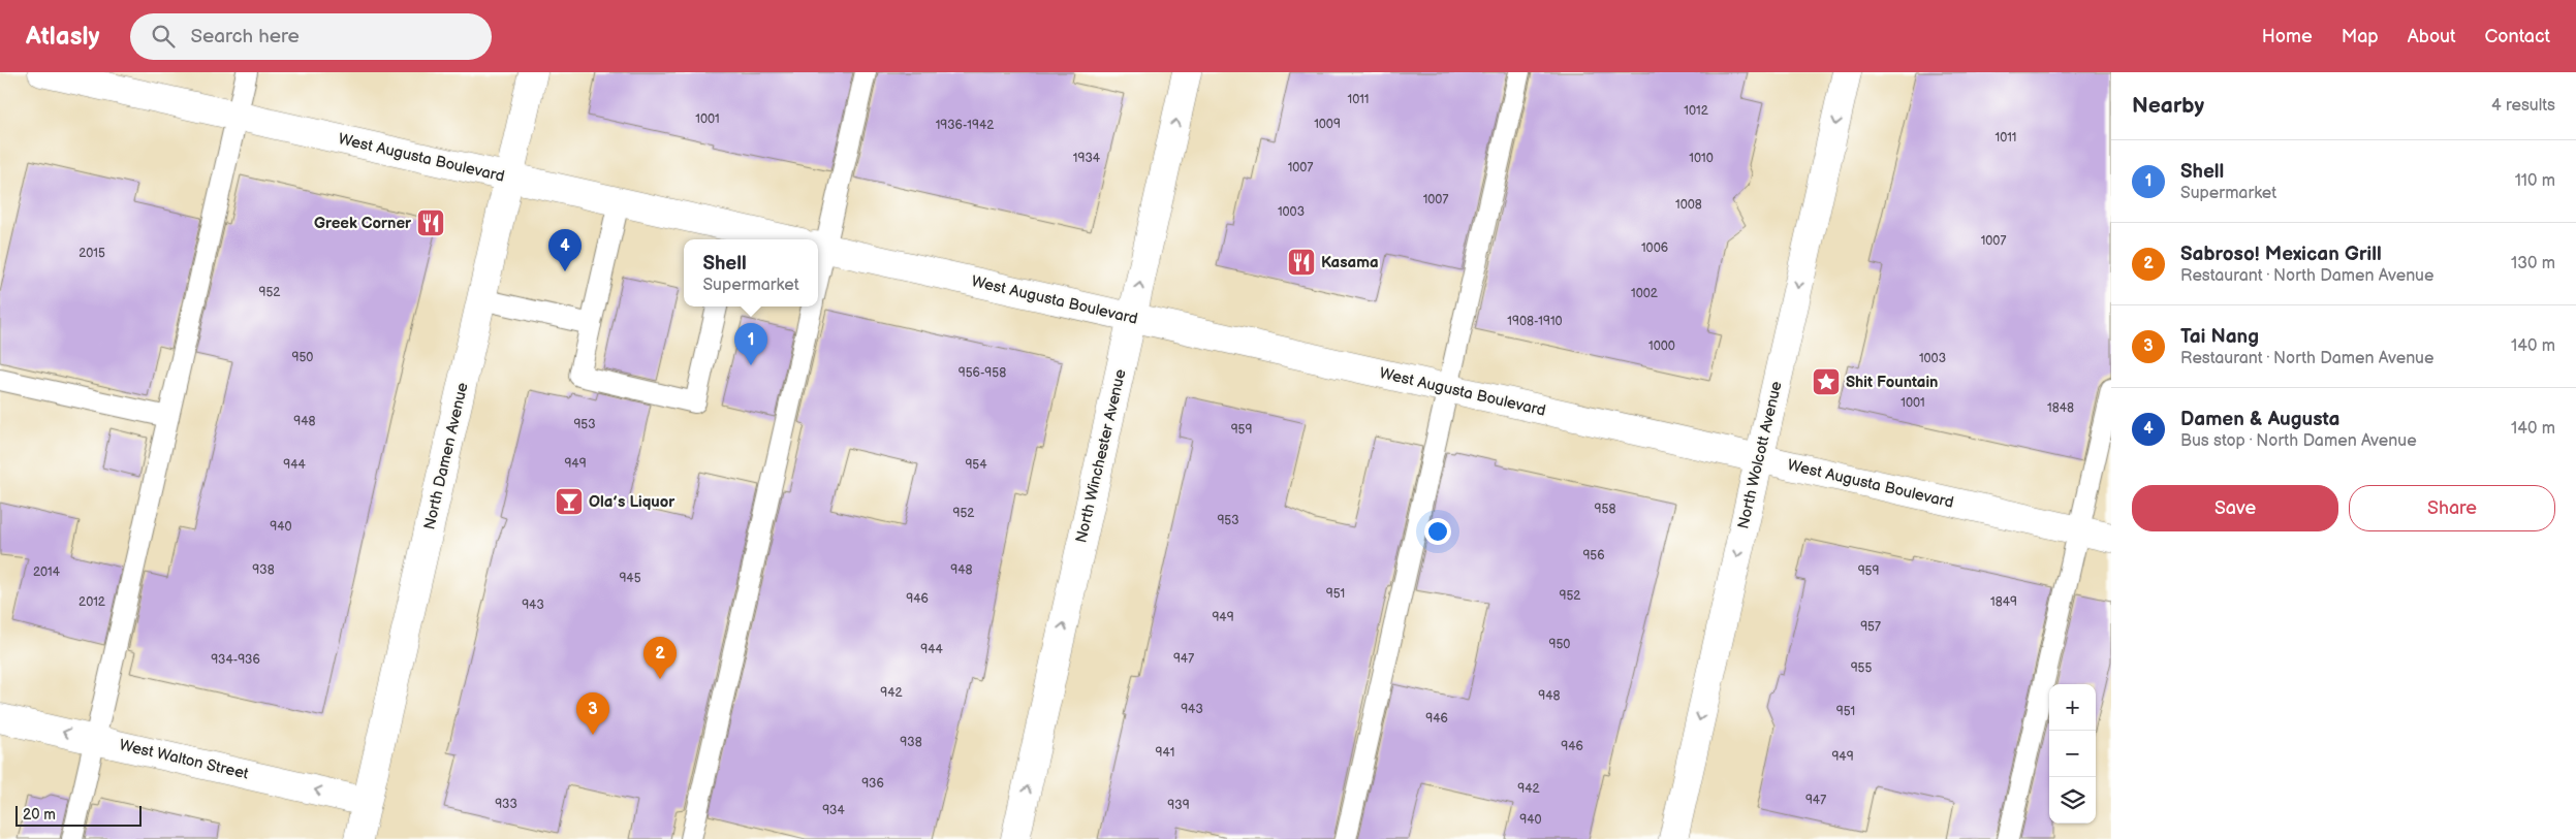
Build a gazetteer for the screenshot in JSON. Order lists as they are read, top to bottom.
{
  "streets": {
    "street": [
      "West Augusta Boulevard",
      "North Wolcott Avenue",
      "North Damen Avenue",
      "North Winchester Avenue",
      "West Walton Street"
    ]
  },
  "crossings": [
    ["West Augusta Boulevard", "North Wolcott Avenue"],
    ["West Augusta Boulevard", "North Damen Avenue"],
    ["West Augusta Boulevard", "North Winchester Avenue"],
    ["North Damen Avenue", "West Walton Street"]
  ],
  "one_way": ["North Wolcott Avenue", "North Winchester Avenue", "West Walton Street"],
  "places": {
    "restaurant": ["Greek Corner", "Kasama"],
    "place": ["Shit Fountain"],
    "bar": ["Ola’s Liquor"]
  },
  "house_numbers": [
    "1011",
    "1012",
    "1001",
    "1009",
    "1936-1942",
    "1011",
    "1934",
    "1010",
    "1007",
    "1007",
    "1008",
    "1003",
    "1007",
    "1006",
    "2015",
    "952",
    "1002",
    "1908-1910",
    "1000",
    "950",
    "1003",
    "956-958",
    "1001",
    "1848",
    "948",
    "953",
    "959",
    "949",
    "944",
    "954",
    "958",
    "952",
    "953",
    "940",
    "956",
    "938",
    "948",
    "959",
    "2014",
    "945",
    "951",
    "952",
    "946",
    "2012",
    "1849",
    "943",
    "949",
    "957",
    "950",
    "944",
    "947",
    "934-936",
    "955",
    "942",
    "948",
    "943",
    "951",
    "946",
    "938",
    "946",
    "941",
    "949",
    "936",
    "942",
    "947",
    "933",
    "939",
    "934",
    "940"
  ],
  "scale_bar": "20 m",
  "page": {
    "header": "Atlasly",
    "search": "Search here",
    "nav": [
      "Home",
      "Map",
      "About",
      "Contact"
    ],
    "heading": ["Nearby", "4 results"],
    "list": [
      {
        "mark": "1",
        "name": "Shell",
        "note": "Supermarket",
        "value": "110 m"
      },
      {
        "mark": "2",
        "name": "Sabroso! Mexican Grill",
        "note": "Restaurant · North Damen Avenue",
        "value": "130 m"
      },
      {
        "mark": "3",
        "name": "Tai Nang",
        "note": "Restaurant · North Damen Avenue",
        "value": "140 m"
      },
      {
        "mark": "4",
        "name": "Damen & Augusta",
        "note": "Bus stop · North Damen Avenue",
        "value": "140 m"
      }
    ],
    "pins": [
      "4",
      "1",
      "2",
      "3"
    ],
    "popup": ["Shell", "Supermarket"],
    "buttons": ["Save", "Share"],
    "map_buttons": ["+", "−"],
    "scale": "20 m"
  }
}
